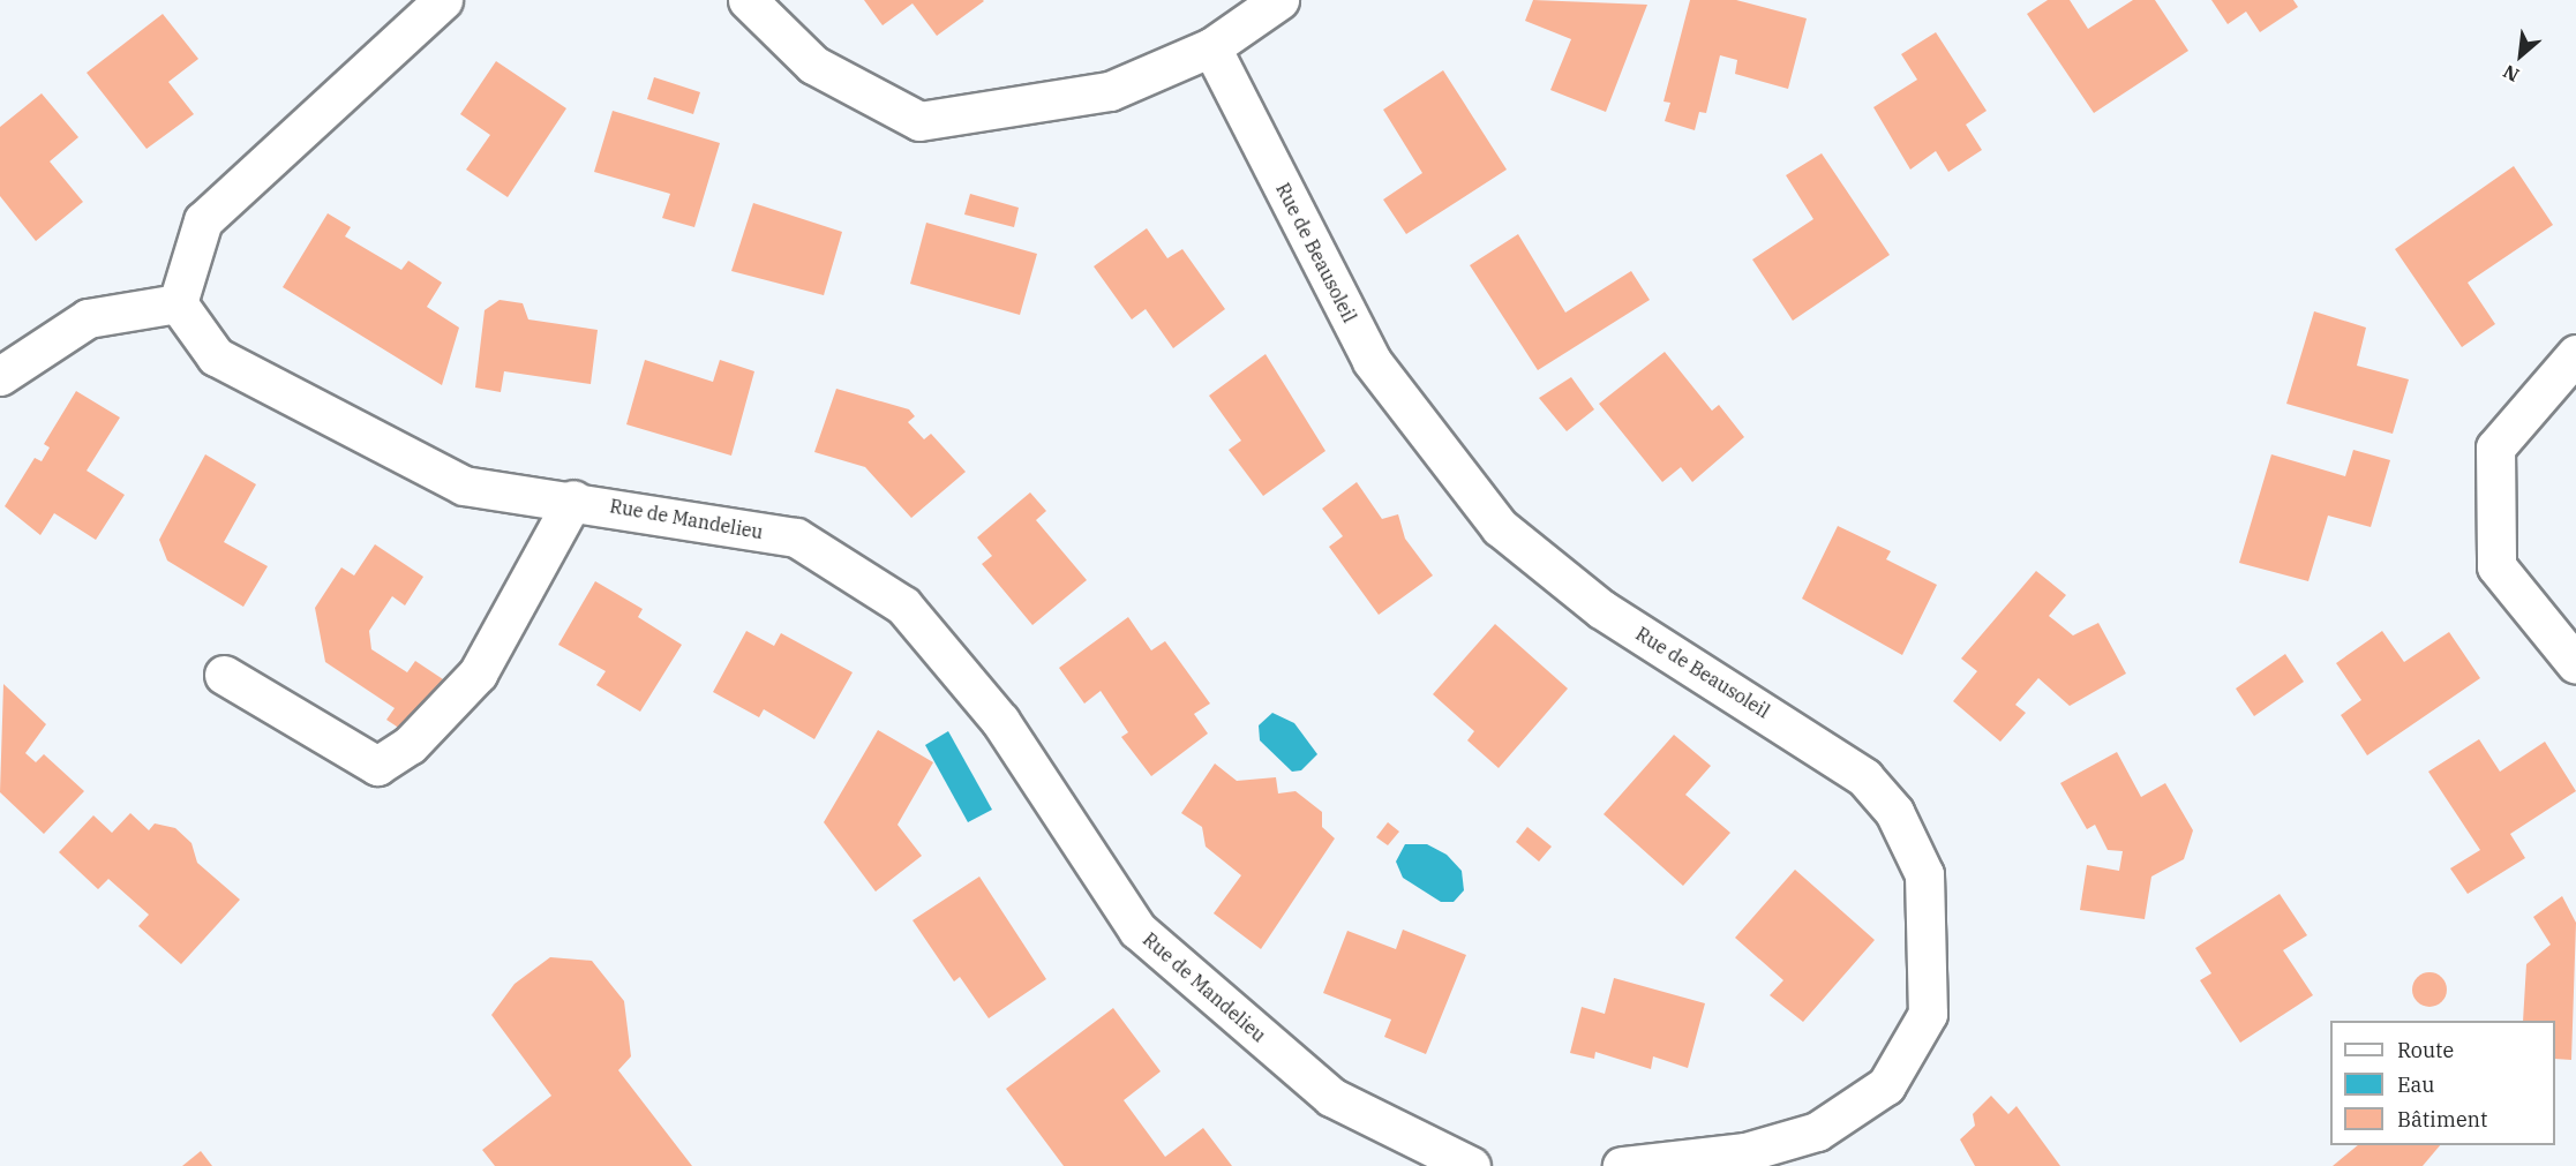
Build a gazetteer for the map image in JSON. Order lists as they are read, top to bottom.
{
  "streets": {
    "street": ["Rue de Beausoleil", "Rue de Mandelieu"]
  },
  "legend": ["Route", "Eau", "Bâtiment"],
  "north": "bottom left"
}
